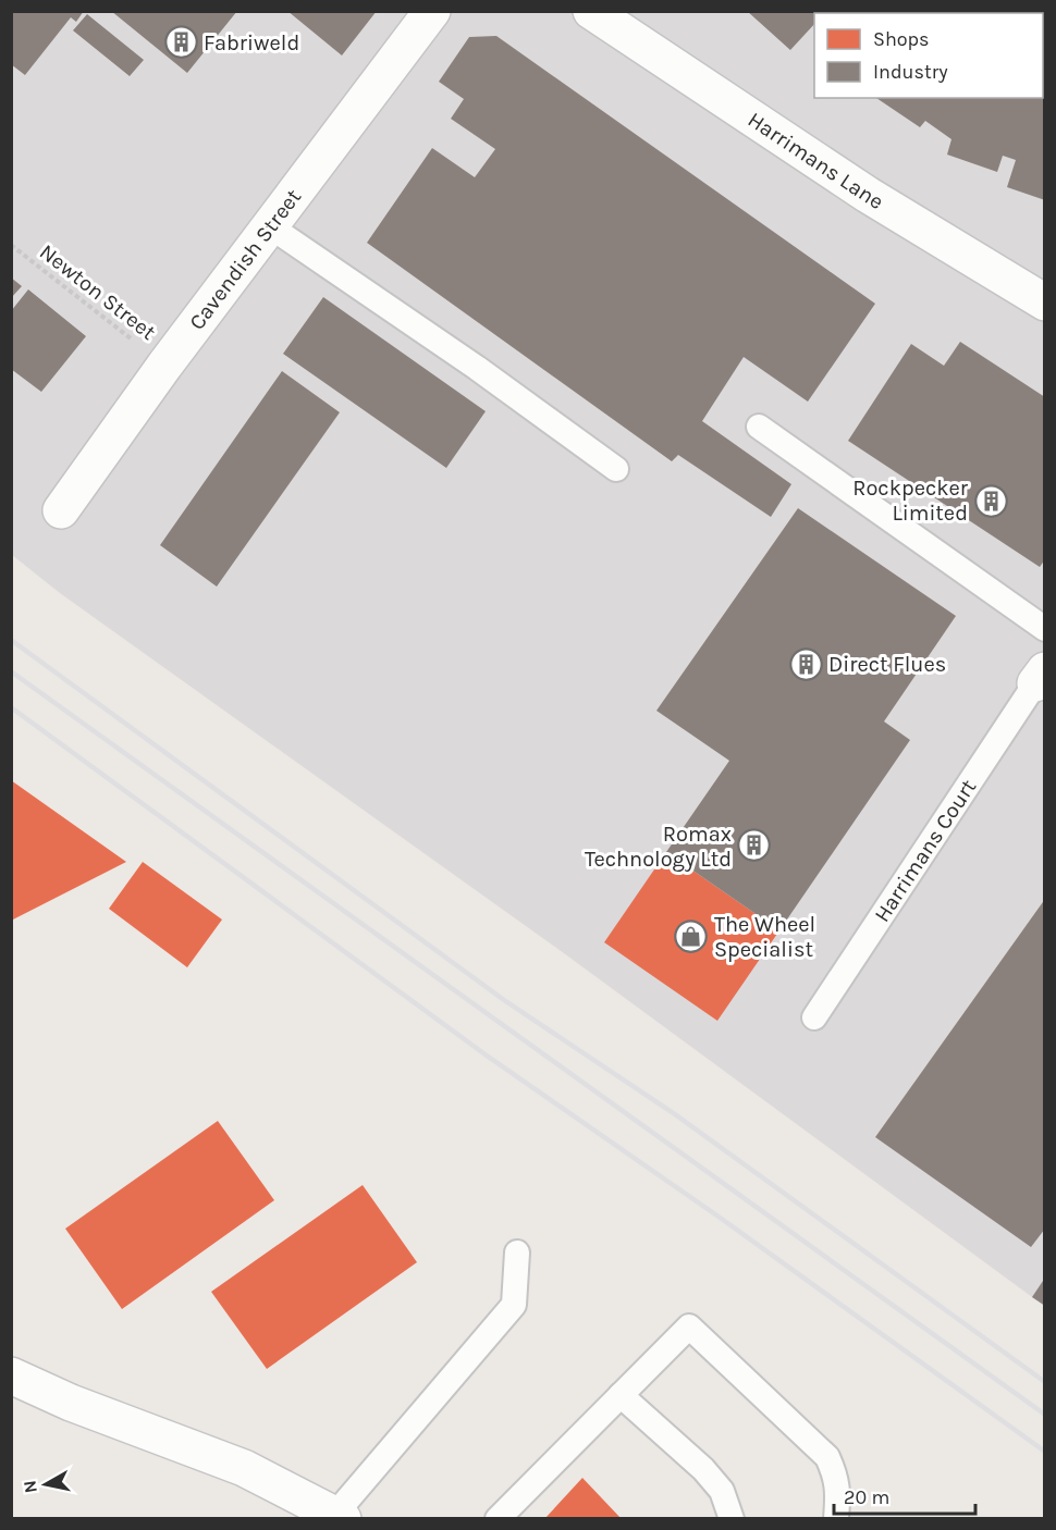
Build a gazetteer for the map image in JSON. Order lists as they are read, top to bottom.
{
  "streets": {
    "street": ["Harrimans Lane", "Cavendish Street"],
    "lane": ["Harrimans Court"],
    "path": ["Newton Street"]
  },
  "crossings": [
    ["Cavendish Street", "Newton Street"]
  ],
  "places": {
    "building": [
      "Fabriweld",
      "Rockpecker Limited",
      "Direct Flues",
      "Romax Technology Ltd"
    ],
    "shop": ["The Wheel Specialist"]
  },
  "legend": ["Shops", "Industry"],
  "scale_bar": "20 m",
  "north": "left"
}
